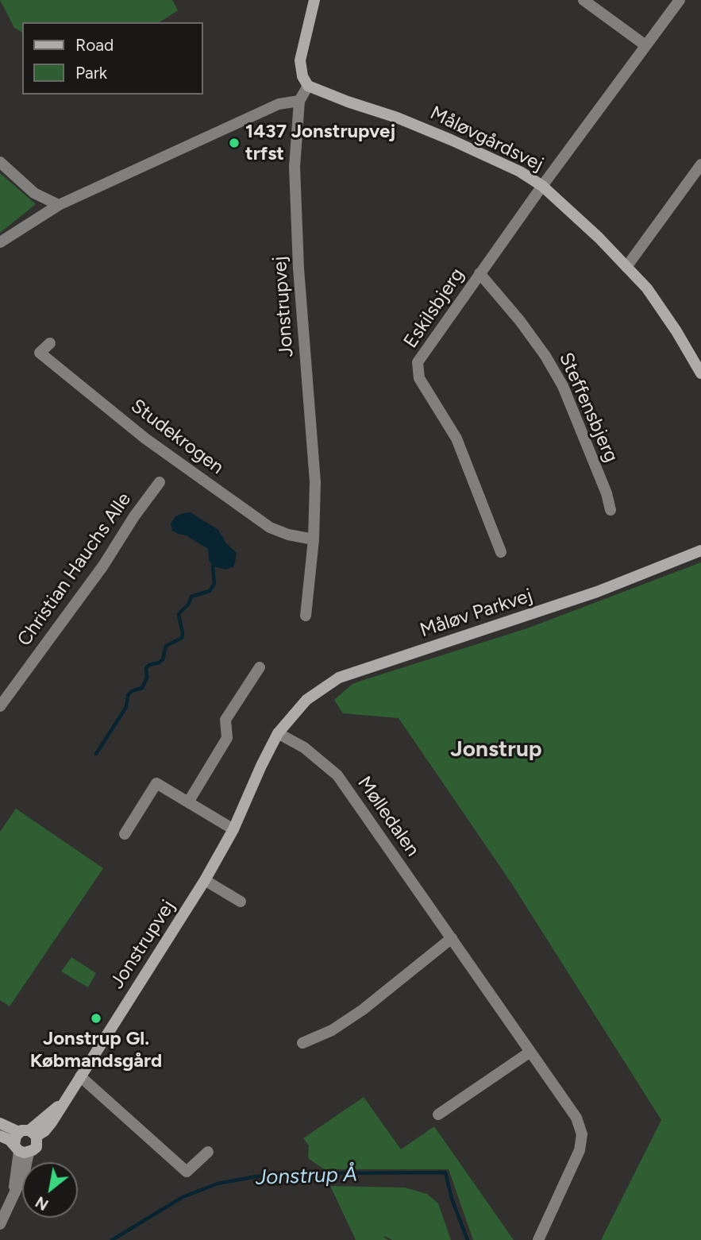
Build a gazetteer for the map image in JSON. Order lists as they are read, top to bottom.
{
  "streets": {
    "street": [
      "Måløvgårdsvej",
      "Jonstrupvej",
      "Eskilsbjerg",
      "Steffensbjerg",
      "Studekrogen",
      "Christian Hauchs Alle",
      "Måløv Parkvej",
      "Mølledalen"
    ]
  },
  "crossings": [
    ["Måløvgårdsvej", "Jonstrupvej"],
    ["Måløvgårdsvej", "Eskilsbjerg"],
    ["Jonstrupvej", "Studekrogen"],
    ["Jonstrupvej", "Måløv Parkvej"],
    ["Jonstrupvej", "Mølledalen"],
    ["Eskilsbjerg", "Steffensbjerg"],
    ["Måløv Parkvej", "Mølledalen"]
  ],
  "districts": ["Jonstrup"],
  "water": ["Jonstrup Å"],
  "places": ["1437 Jonstrupvej trfst", "Jonstrup Gl. Købmandsgård"],
  "legend": ["Road", "Park"],
  "north": "bottom left"
}
